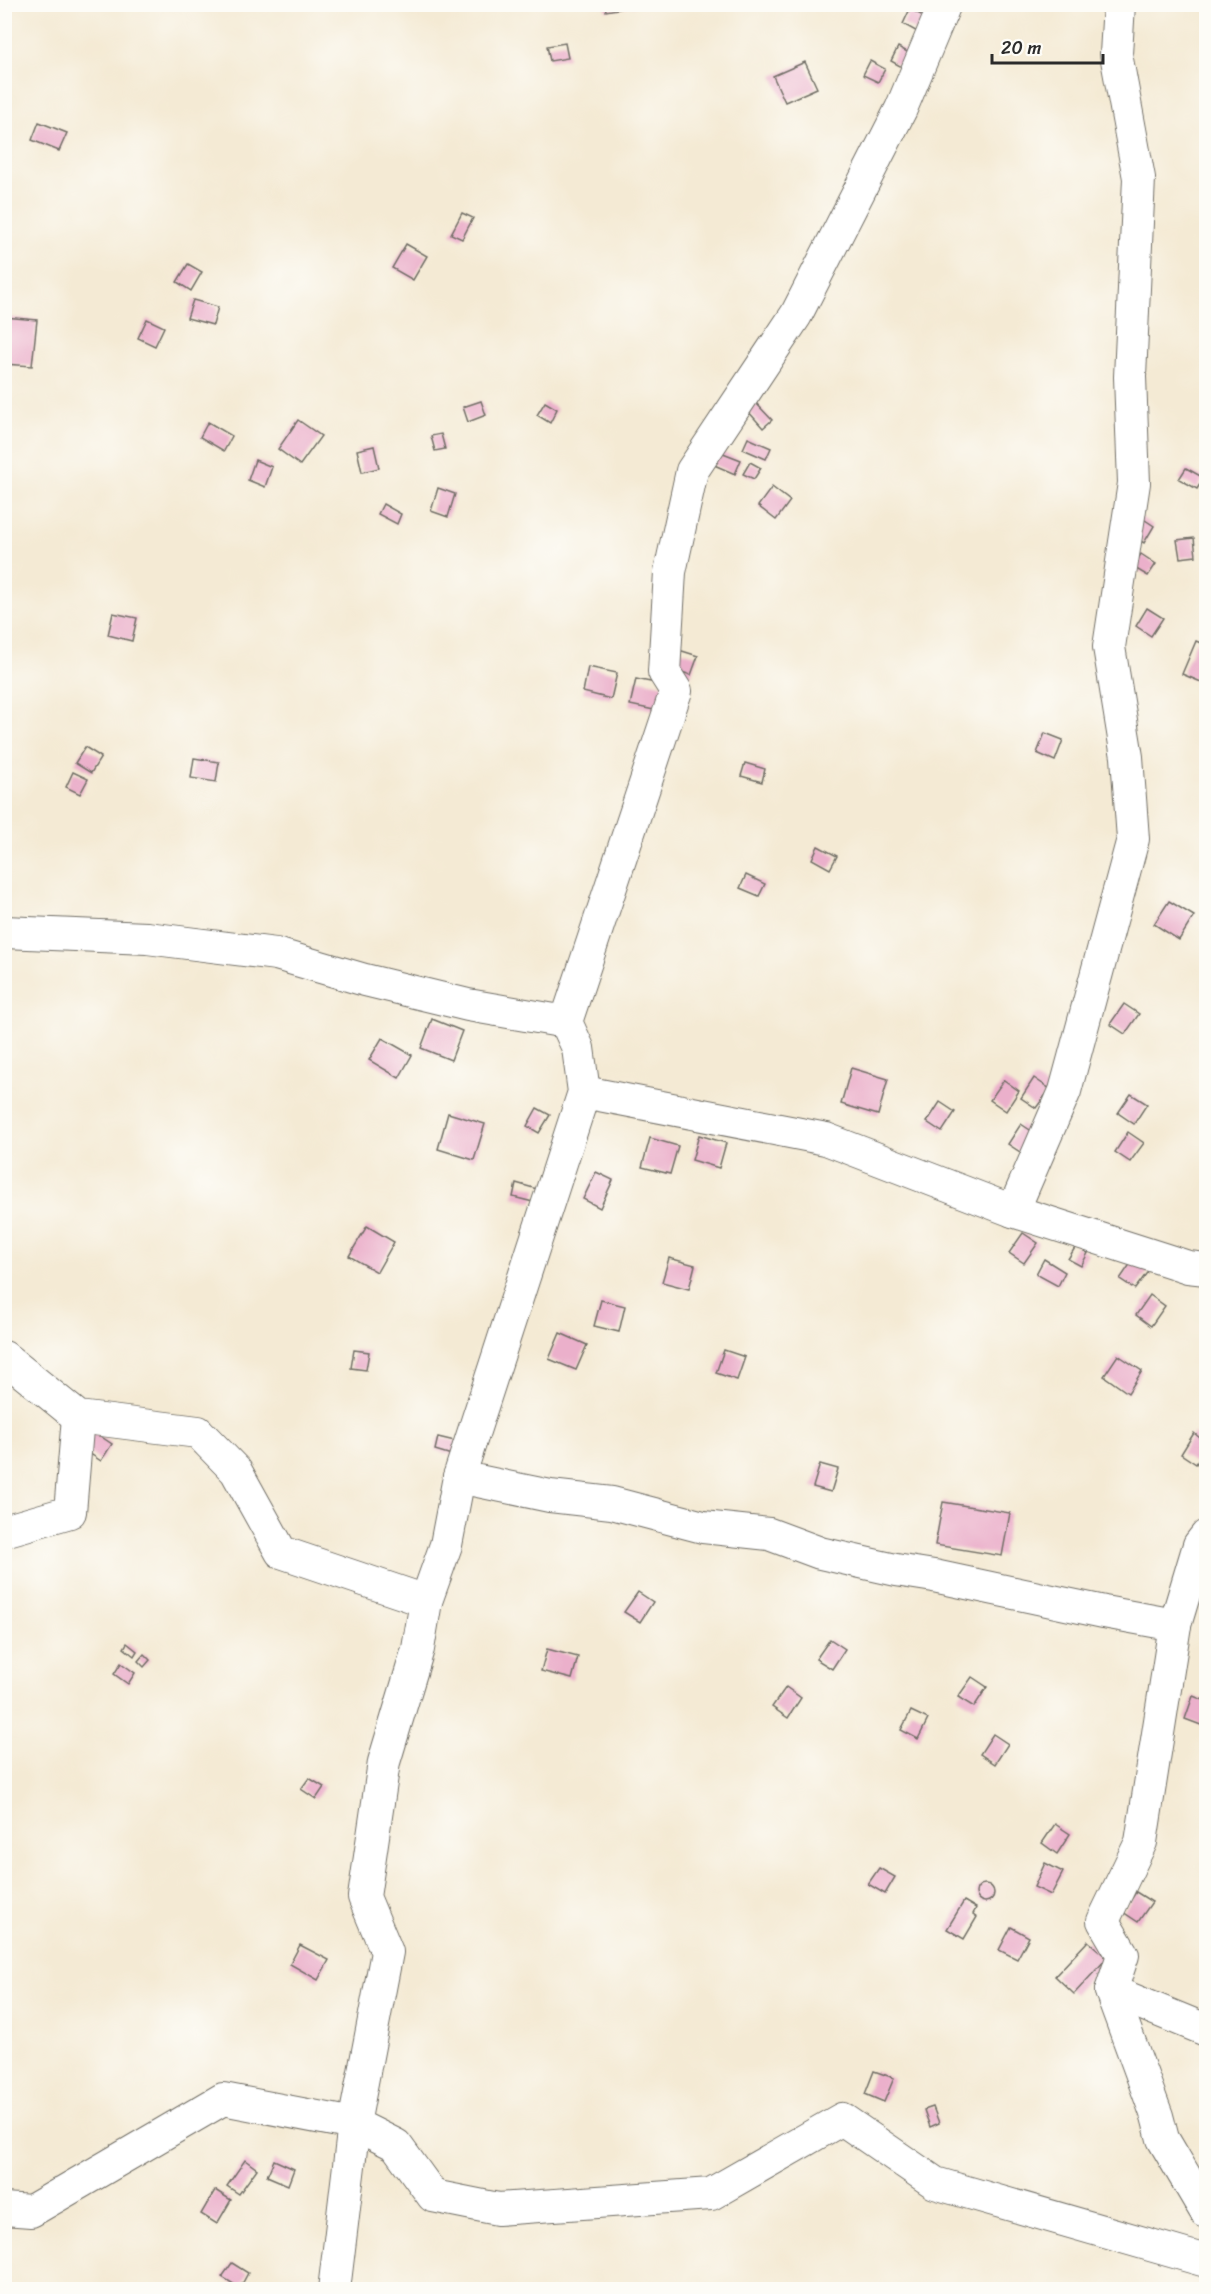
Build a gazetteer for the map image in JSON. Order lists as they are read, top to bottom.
{
  "scale_bar": "20 m"
}
